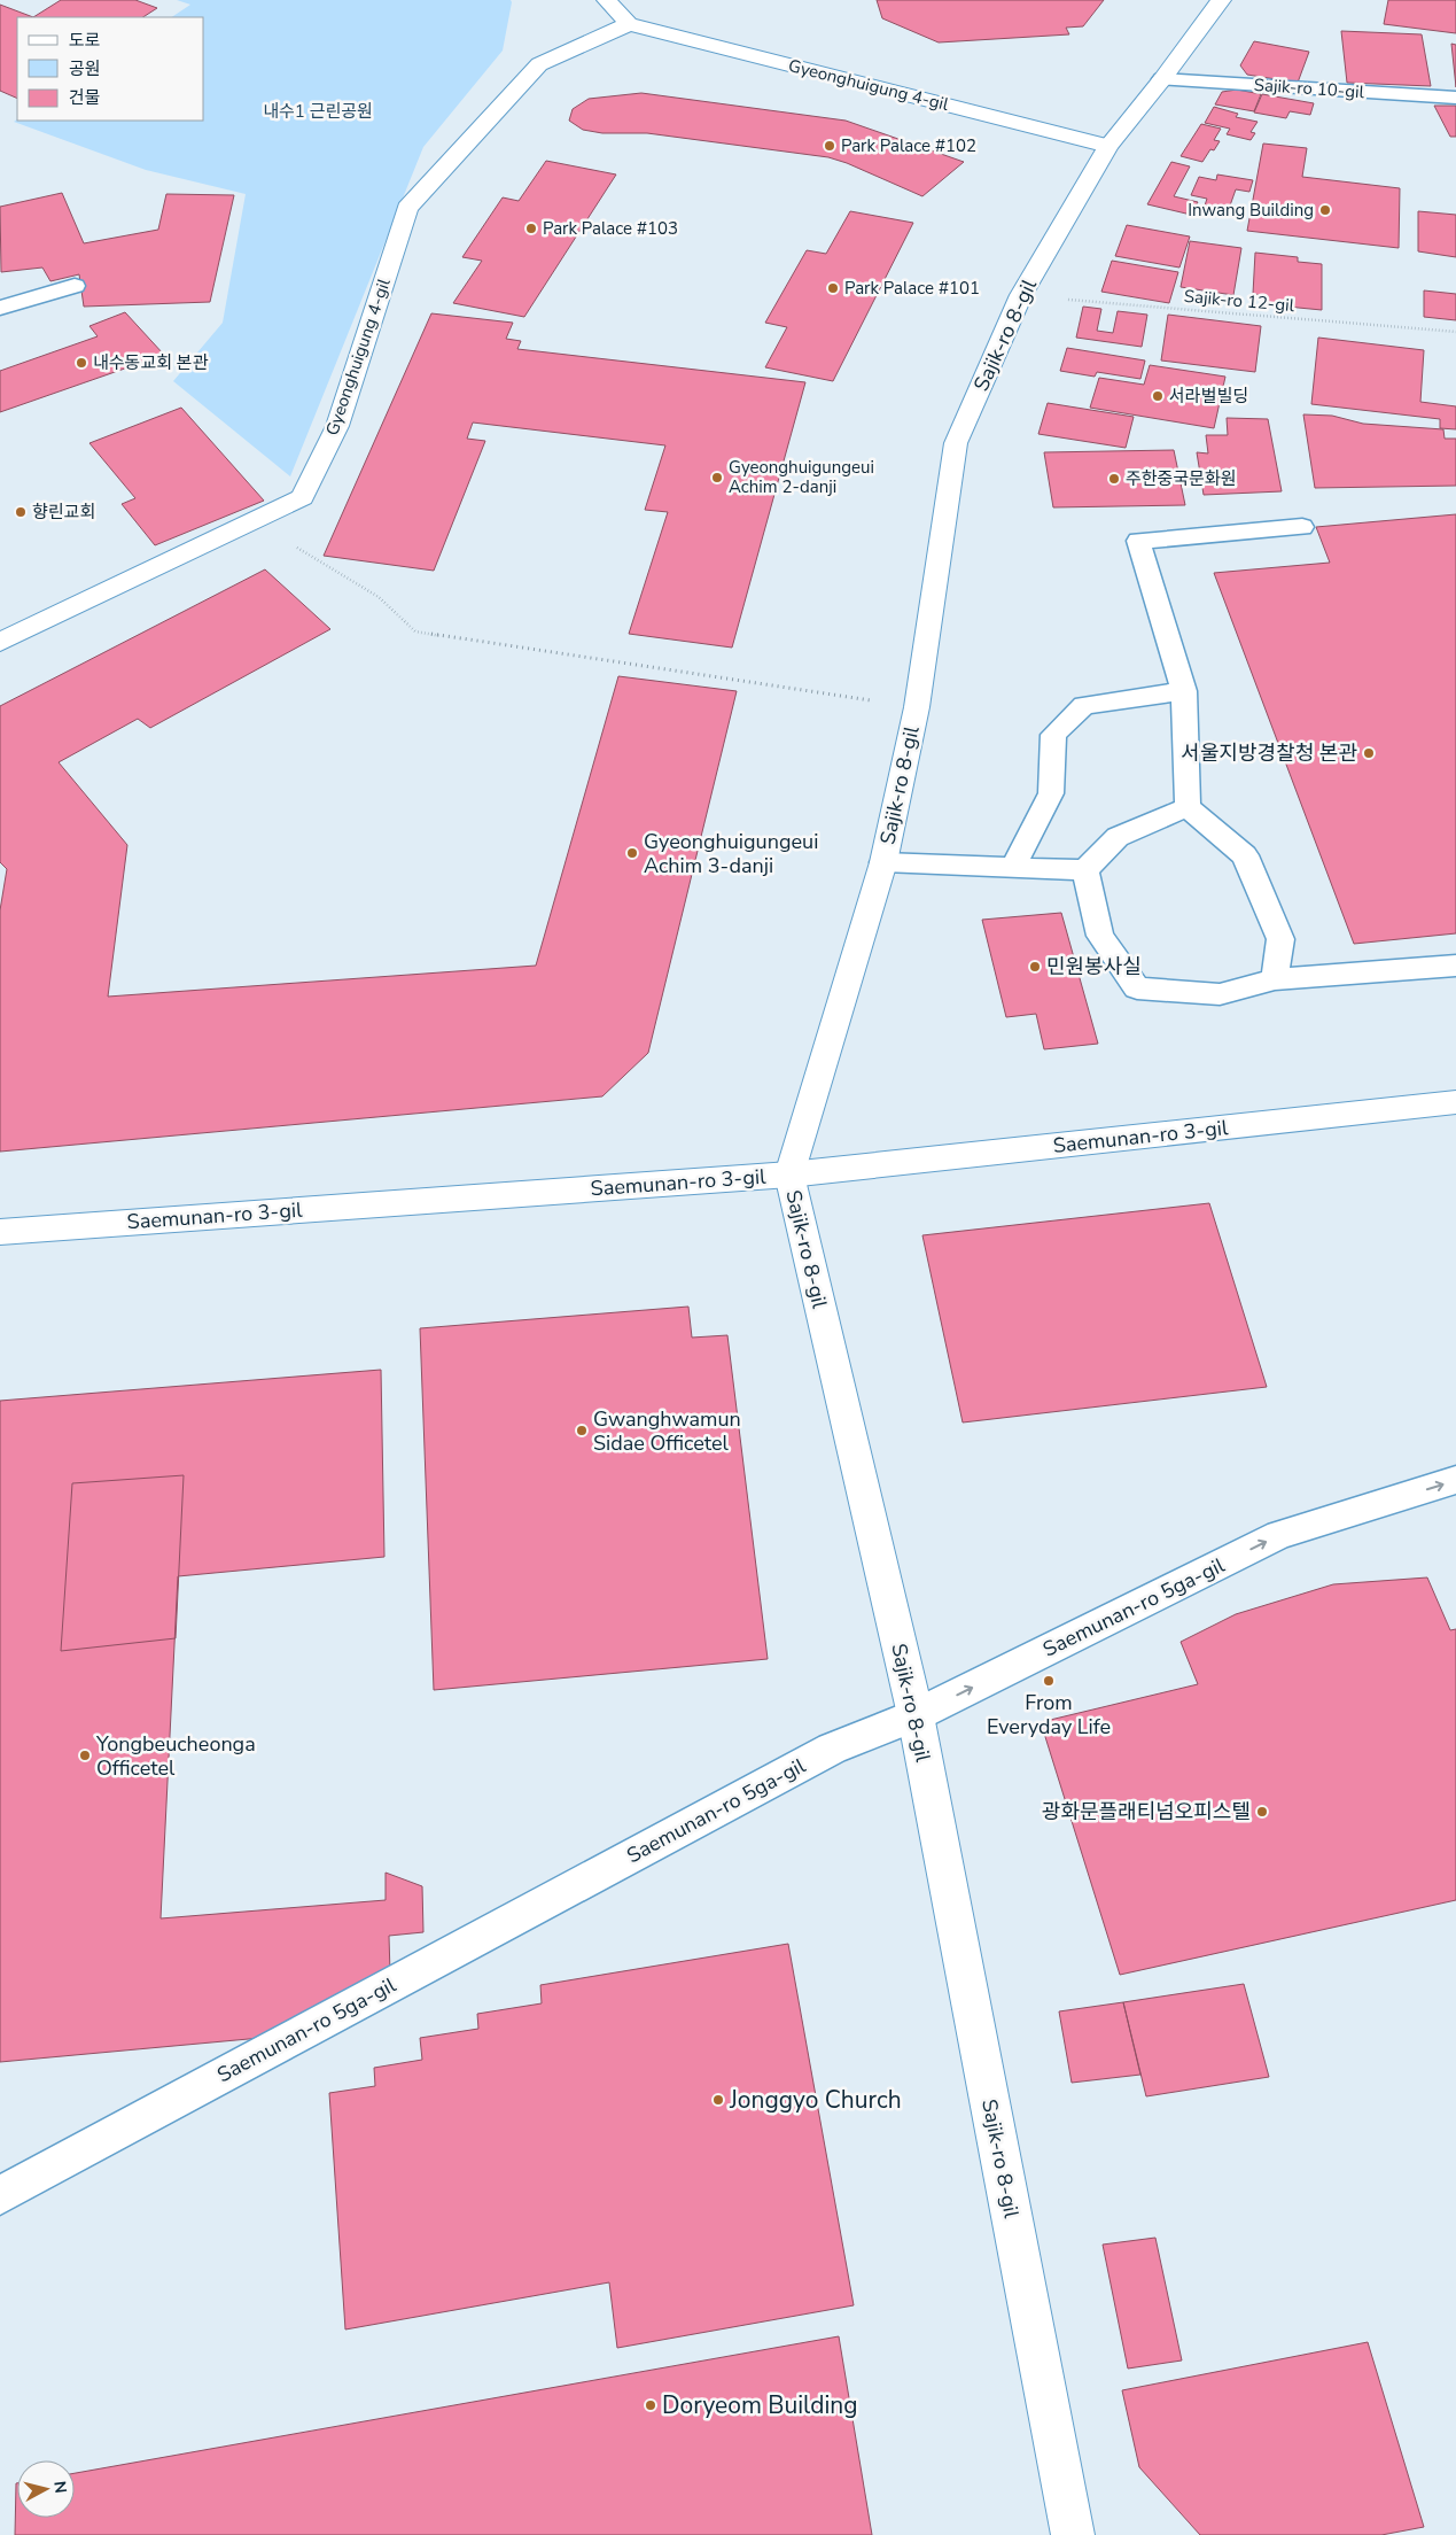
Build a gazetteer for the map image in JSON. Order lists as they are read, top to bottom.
{
  "streets": {
    "street": ["Gyeonghuigung 4-gil", "Sajik-ro 8-gil", "Saemunan-ro 3-gil"],
    "lane": ["Sajik-ro 10-gil", "Saemunan-ro 5ga-gil"],
    "path": ["Sajik-ro 12-gil"]
  },
  "crossings": [
    ["Gyeonghuigung 4-gil", "Sajik-ro 8-gil"],
    ["Sajik-ro 10-gil", "Sajik-ro 8-gil"],
    ["Sajik-ro 12-gil", "Sajik-ro 8-gil"],
    ["Sajik-ro 8-gil", "Saemunan-ro 3-gil"],
    ["Sajik-ro 8-gil", "Saemunan-ro 5ga-gil"]
  ],
  "one_way": ["Saemunan-ro 5ga-gil"],
  "parks": ["내수1 근린공원"],
  "places": [
    "Park Palace #102",
    "Inwang Building",
    "Park Palace #103",
    "Park Palace #101",
    "내수동교회 본관",
    "서라벌빌딩",
    "Gyeonghuigungeui Achim 2-danji",
    "주한중국문화원",
    "향린교회",
    "서울지방경찰청 본관",
    "Gyeonghuigungeui Achim 3-danji",
    "민원봉사실",
    "Gwanghwamun Sidae Officetel",
    "From Everyday Life",
    "Yongbeucheonga Officetel",
    "광화문플래티넘오피스텔",
    "Jonggyo Church",
    "Doryeom Building"
  ],
  "legend": ["도로", "공원", "건물"],
  "north": "right"
}
